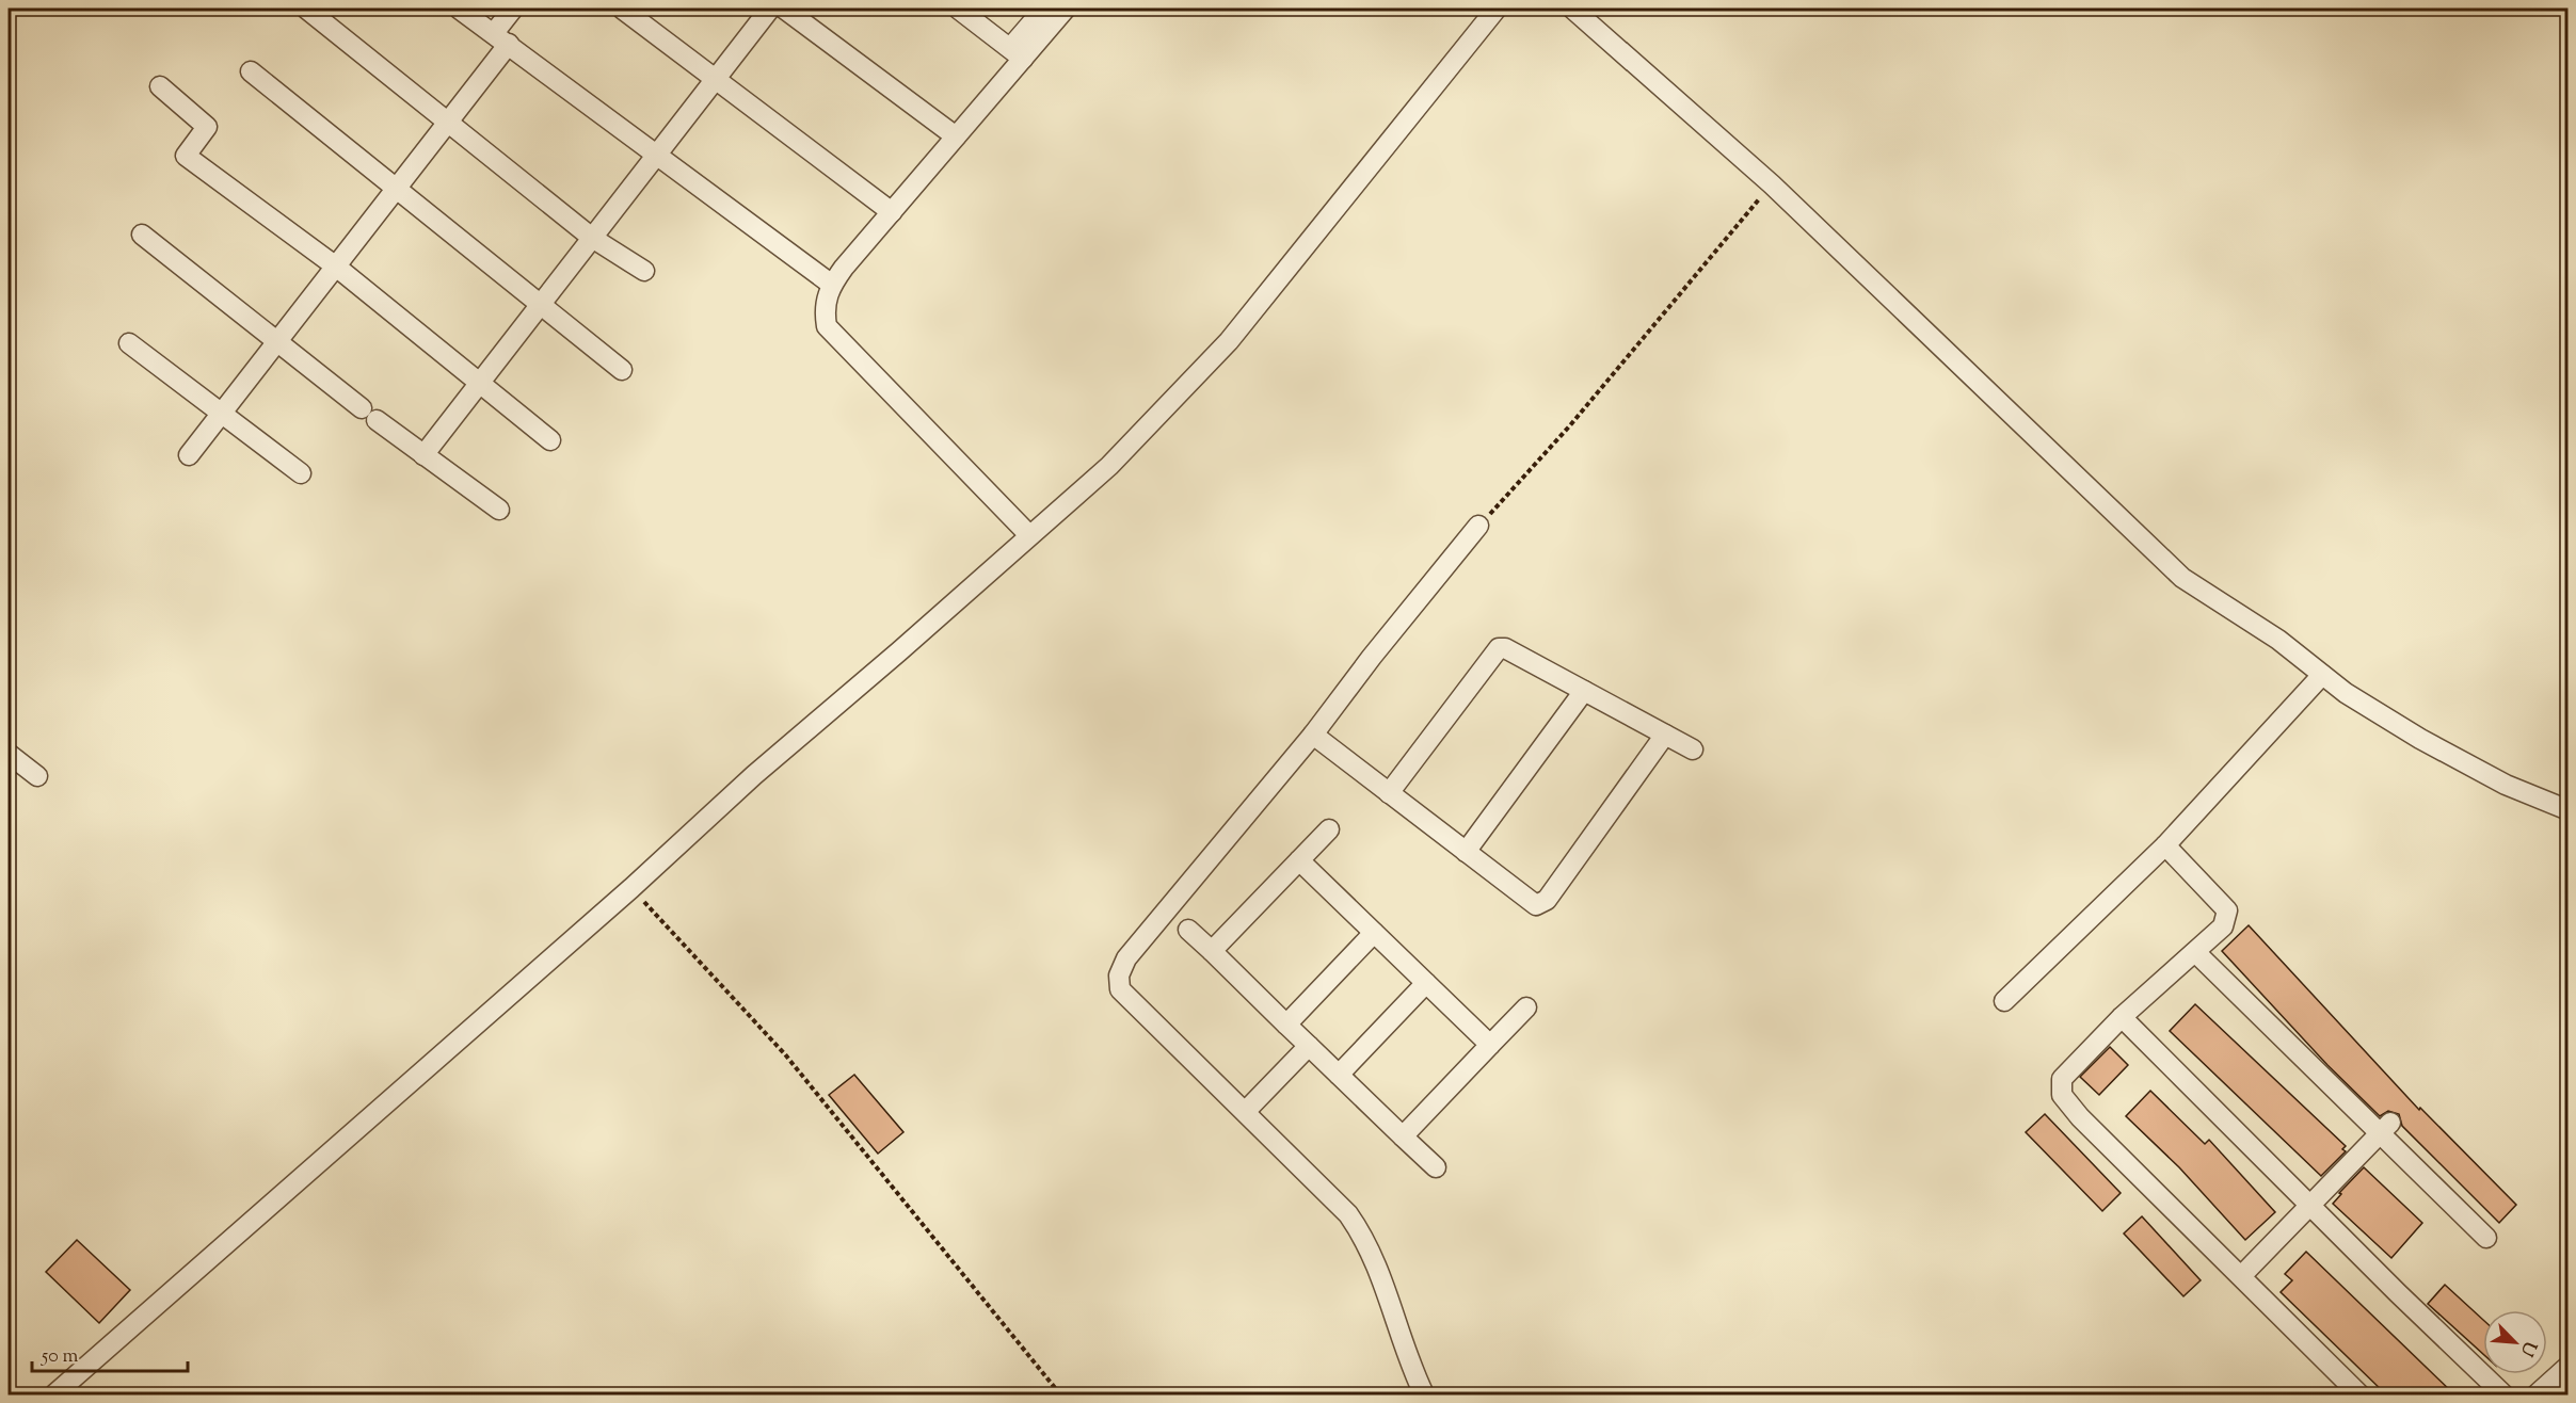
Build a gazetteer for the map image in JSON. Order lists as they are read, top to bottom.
{
  "scale_bar": "50 m",
  "north": "bottom right"
}
